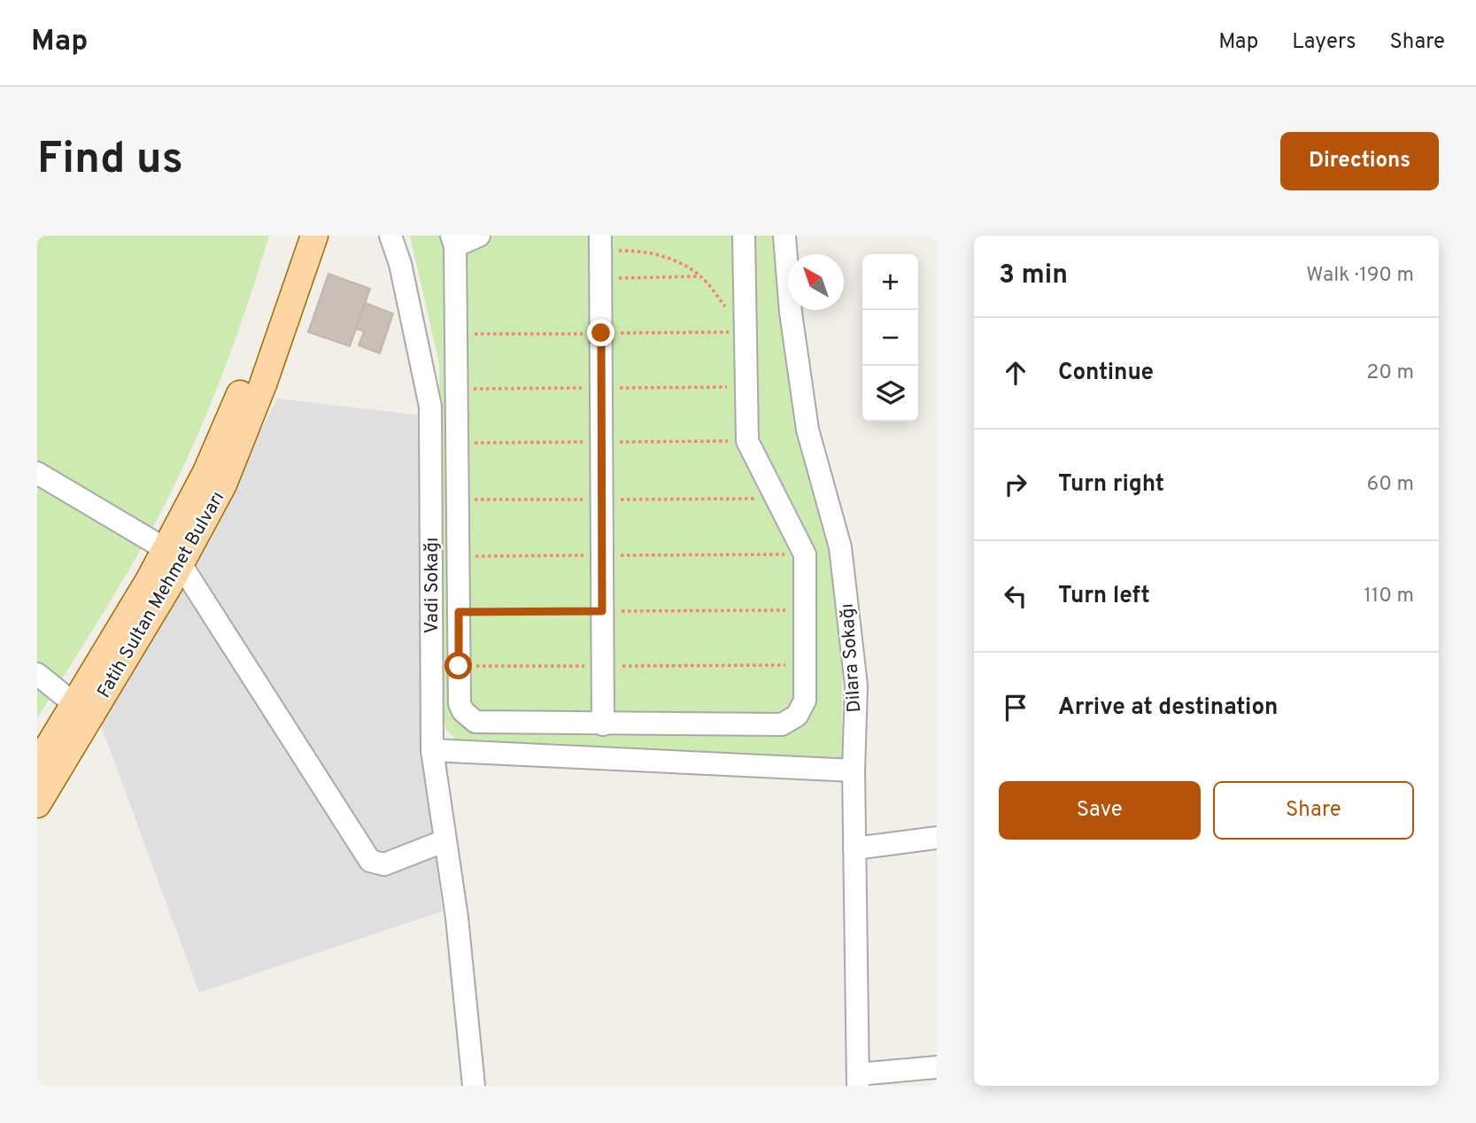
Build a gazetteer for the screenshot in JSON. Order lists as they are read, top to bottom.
{
  "streets": {
    "main road": ["Fatih Sultan Mehmet Bulvarı"],
    "street": ["Vadi Sokağı", "Dilara Sokağı"]
  },
  "north": "top left",
  "page": {
    "header": "Map",
    "nav": ["Map", "Layers", "Share"],
    "buttons": [
      "Directions",
      ["Save", "Share"]
    ],
    "title": "Find us",
    "heading": ["3 min", "Walk · 190 m"],
    "map_buttons": ["+", "−"],
    "list": [
      ["Continue", "20 m"],
      ["Turn right", "60 m"],
      ["Turn left", "110 m"],
      "Arrive at destination"
    ]
  }
}
